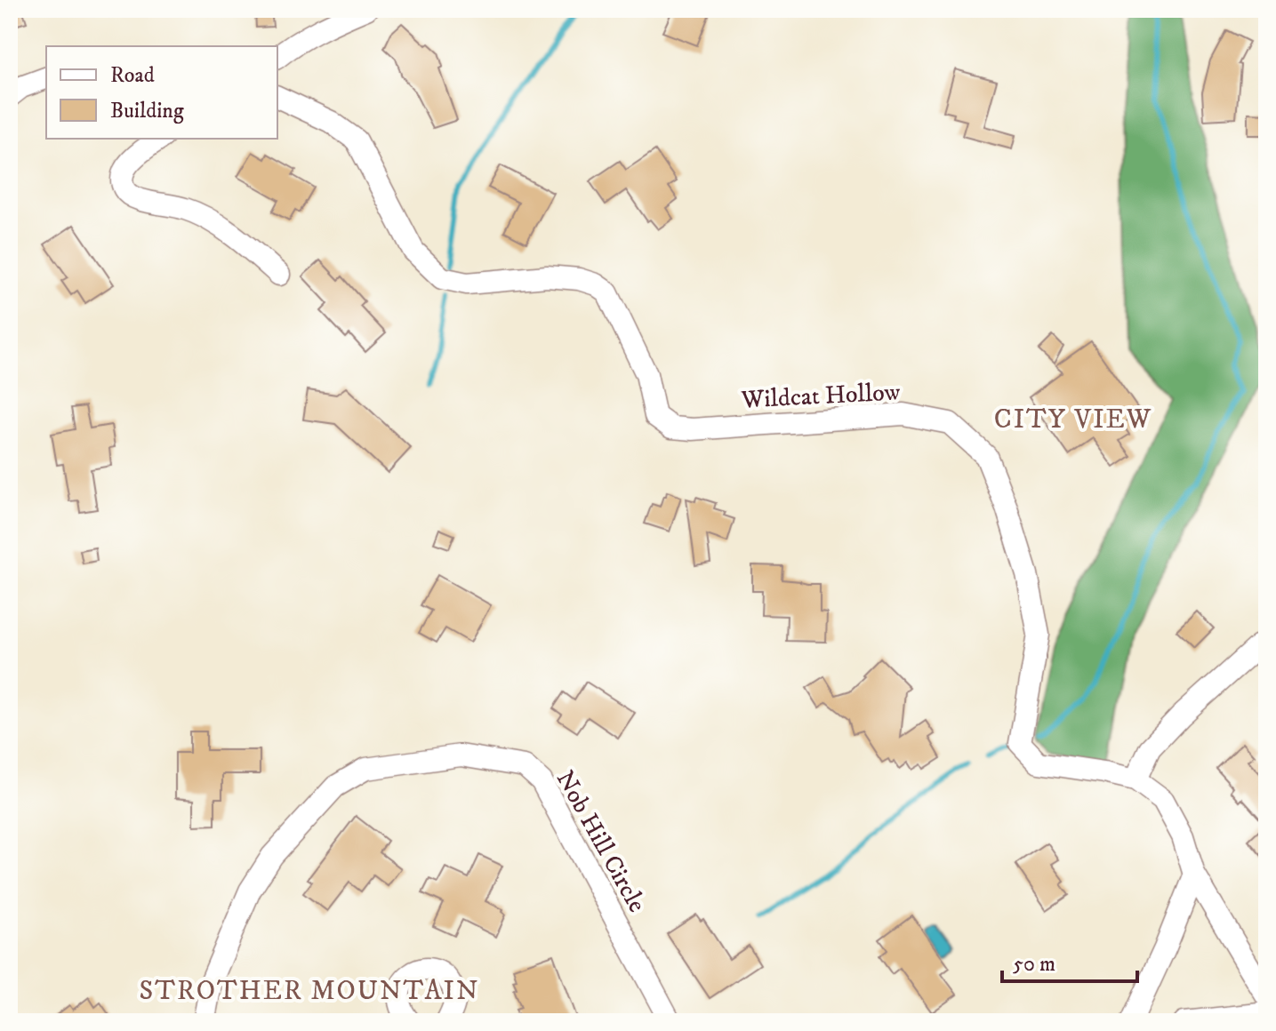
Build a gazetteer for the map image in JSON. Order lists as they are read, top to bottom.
{
  "streets": {
    "street": ["Wildcat Hollow", "Nob Hill Circle"]
  },
  "districts": ["CITY VIEW", "STROTHER MOUNTAIN"],
  "legend": ["Road", "Building"],
  "scale_bar": "50 m"
}
